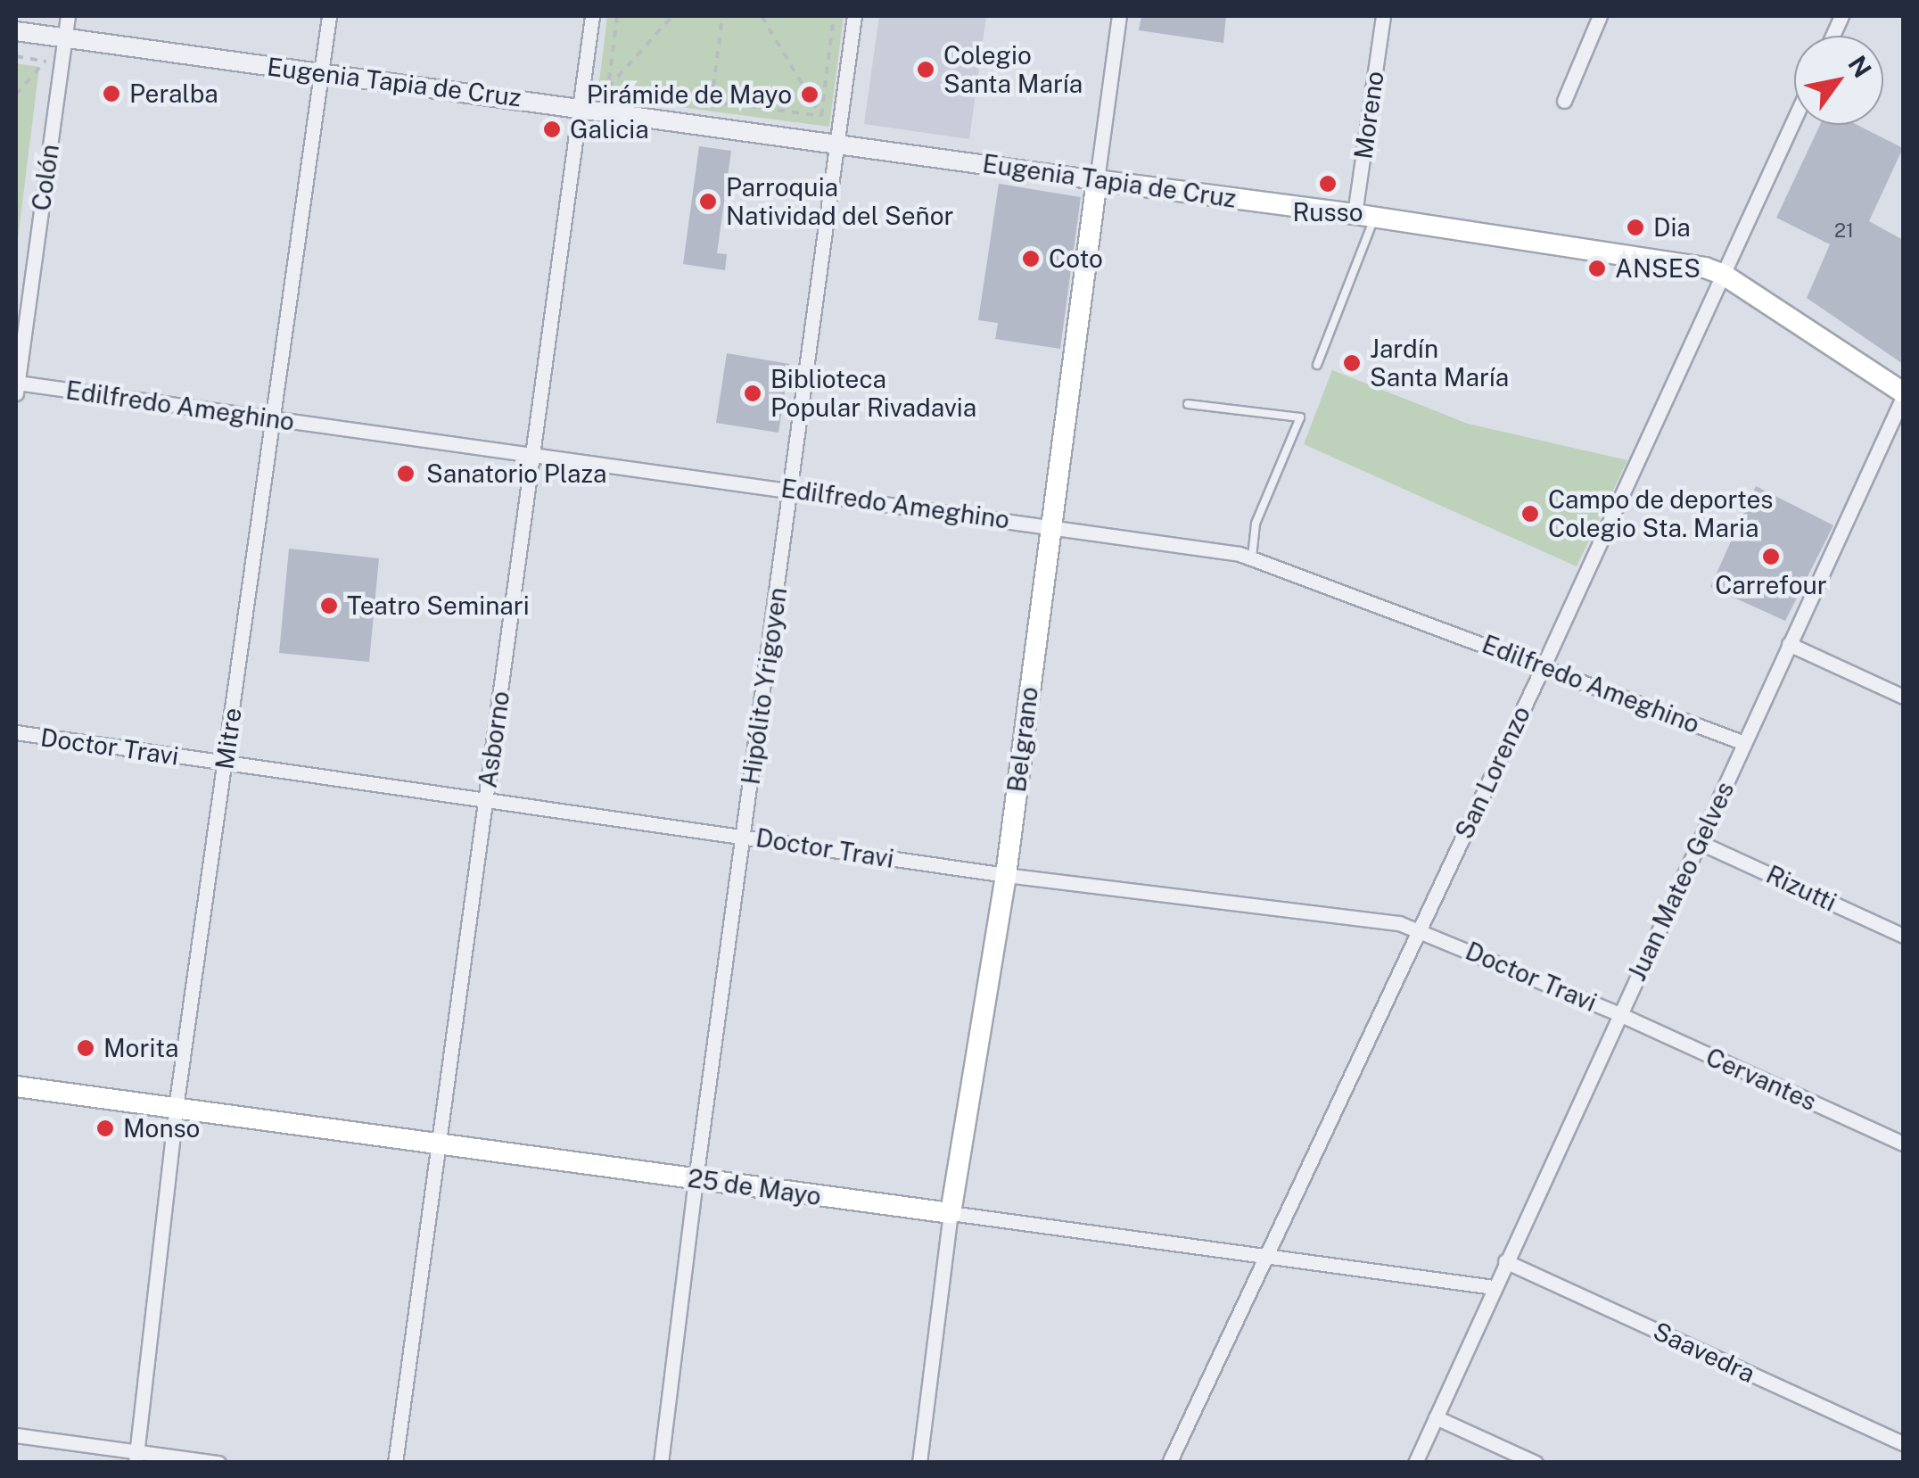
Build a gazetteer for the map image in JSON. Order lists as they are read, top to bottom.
{
  "streets": {
    "main road": ["Eugenia Tapia de Cruz", "Belgrano", "25 de Mayo"],
    "street": [
      "Moreno",
      "Colón",
      "Edilfredo Ameghino",
      "Hipólito Yrigoyen",
      "Mitre",
      "Asborno",
      "Doctor Travi",
      "San Lorenzo",
      "Juan Mateo Gelves",
      "Rizutti",
      "Cervantes",
      "Saavedra"
    ]
  },
  "crossings": [
    ["Eugenia Tapia de Cruz", "Moreno"],
    ["Eugenia Tapia de Cruz", "Colón"],
    ["Eugenia Tapia de Cruz", "Hipólito Yrigoyen"],
    ["Eugenia Tapia de Cruz", "Mitre"],
    ["Eugenia Tapia de Cruz", "Asborno"],
    ["Eugenia Tapia de Cruz", "Belgrano"],
    ["Eugenia Tapia de Cruz", "San Lorenzo"],
    ["Eugenia Tapia de Cruz", "Juan Mateo Gelves"],
    ["Colón", "Edilfredo Ameghino"],
    ["Edilfredo Ameghino", "Hipólito Yrigoyen"],
    ["Edilfredo Ameghino", "Mitre"],
    ["Edilfredo Ameghino", "Asborno"],
    ["Edilfredo Ameghino", "Belgrano"],
    ["Edilfredo Ameghino", "San Lorenzo"],
    ["Edilfredo Ameghino", "Juan Mateo Gelves"],
    ["Hipólito Yrigoyen", "Doctor Travi"],
    ["Hipólito Yrigoyen", "25 de Mayo"],
    ["Mitre", "Doctor Travi"],
    ["Mitre", "25 de Mayo"],
    ["Asborno", "Doctor Travi"],
    ["Asborno", "25 de Mayo"],
    ["Belgrano", "Doctor Travi"],
    ["Belgrano", "25 de Mayo"],
    ["Doctor Travi", "San Lorenzo"],
    ["Doctor Travi", "Juan Mateo Gelves"],
    ["Doctor Travi", "Cervantes"],
    ["San Lorenzo", "25 de Mayo"],
    ["Juan Mateo Gelves", "Rizutti"],
    ["Juan Mateo Gelves", "Cervantes"],
    ["Juan Mateo Gelves", "25 de Mayo"],
    ["Juan Mateo Gelves", "Saavedra"]
  ],
  "places": [
    "Colegio Santa María",
    "Peralba",
    "Pirámide de Mayo",
    "Galicia",
    "Russo",
    "Parroquia Natividad del Señor",
    "Dia",
    "Coto",
    "ANSES",
    "Jardín Santa María",
    "Biblioteca Popular Rivadavia",
    "Sanatorio Plaza",
    "Campo de deportes Colegio Sta. Maria",
    "Carrefour",
    "Teatro Seminari",
    "Morita",
    "Monso"
  ],
  "house_numbers": ["21"],
  "north": "top right"
}
